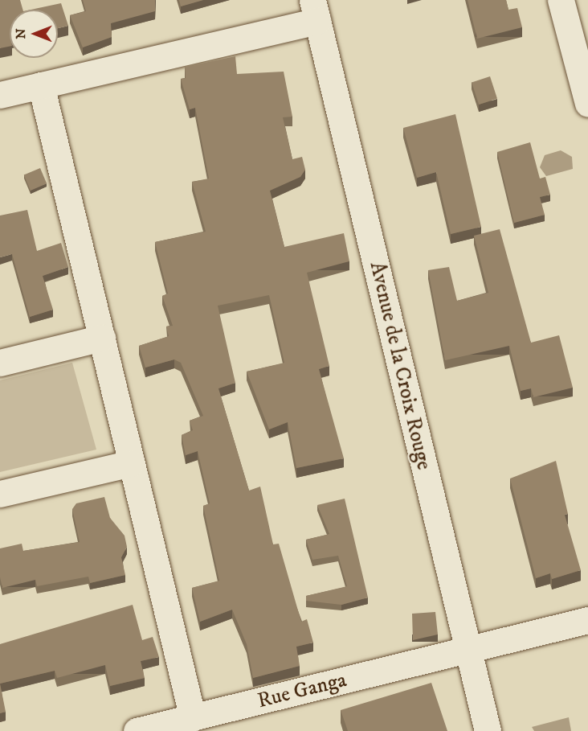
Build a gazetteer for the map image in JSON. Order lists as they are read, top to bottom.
{
  "streets": {
    "street": ["Avenue de la Croix Rouge", "Rue Ganga"]
  },
  "crossings": [
    ["Avenue de la Croix Rouge", "Rue Ganga"]
  ],
  "north": "left"
}
